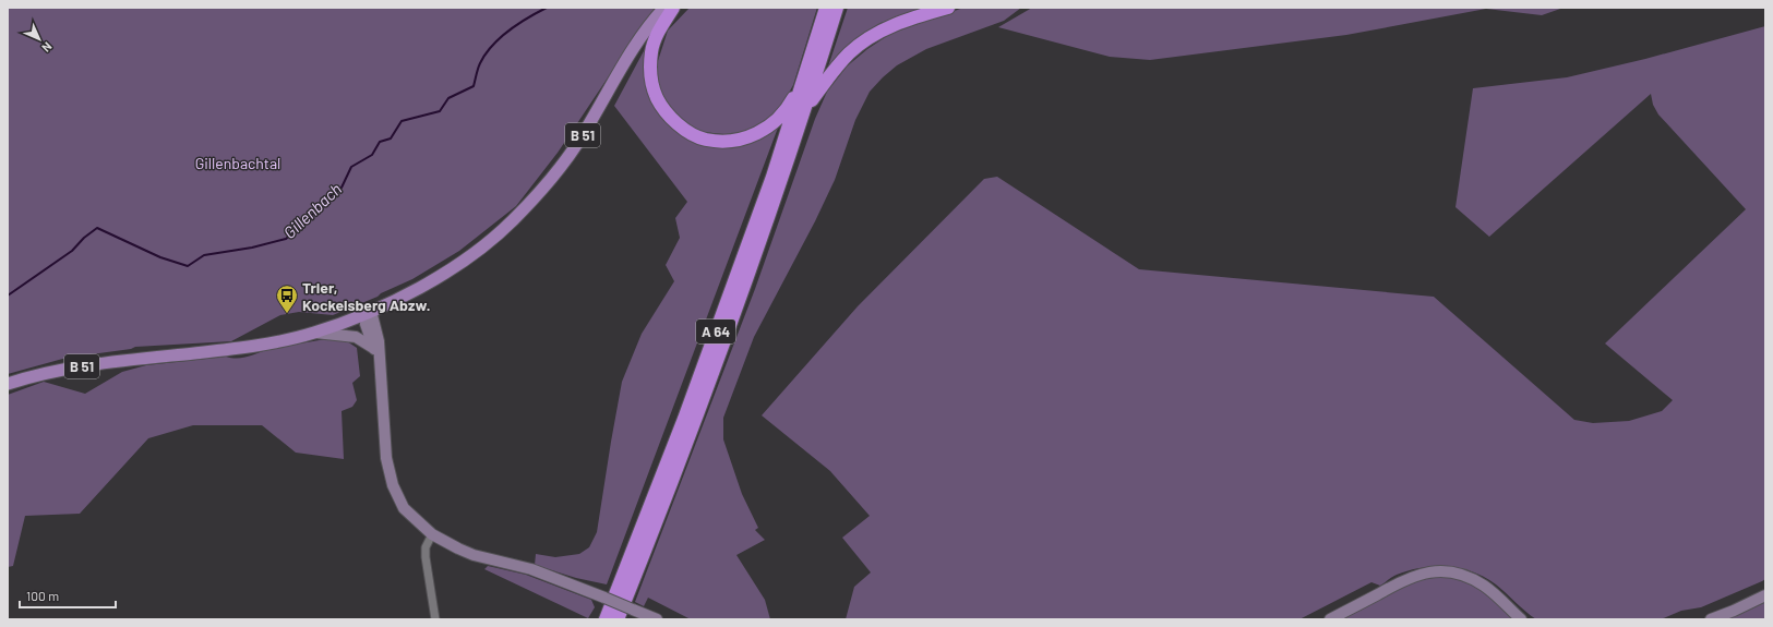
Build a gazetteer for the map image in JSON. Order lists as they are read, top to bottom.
{
  "streets": {
    "highway": ["A 64"],
    "main road": ["B 51"]
  },
  "water": ["Gillenbach"],
  "parks": ["Gillenbachtal"],
  "places": {
    "bus stop": ["Trier, Kockelsberg Abzw."]
  },
  "scale_bar": "100 m",
  "north": "bottom right"
}
